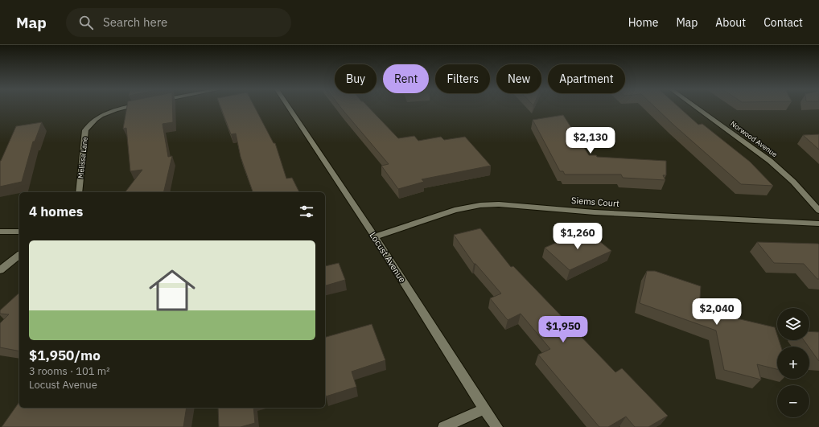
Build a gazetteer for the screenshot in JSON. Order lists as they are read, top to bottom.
{
  "streets": {
    "street": [
      "Norwood Avenue",
      "Melissa Lane",
      "Siems Court",
      "Locust Avenue"
    ]
  },
  "crossings": [
    ["Siems Court", "Locust Avenue"]
  ],
  "page": {
    "header": "Map",
    "search": "Search here",
    "nav": [
      "Home",
      "Map",
      "About",
      "Contact"
    ],
    "chip": [
      "Buy",
      "Rent",
      "Filters",
      "New",
      "Apartment"
    ],
    "price": [
      "$2,130",
      "$1,260",
      "$2,040",
      "$1,950"
    ],
    "heading": "4 homes",
    "list": [
      {
        "name": "$1,950/mo",
        "note": "3 rooms · 101 m² · Locust Avenue"
      }
    ],
    "map_buttons": ["+", "−"]
  }
}
